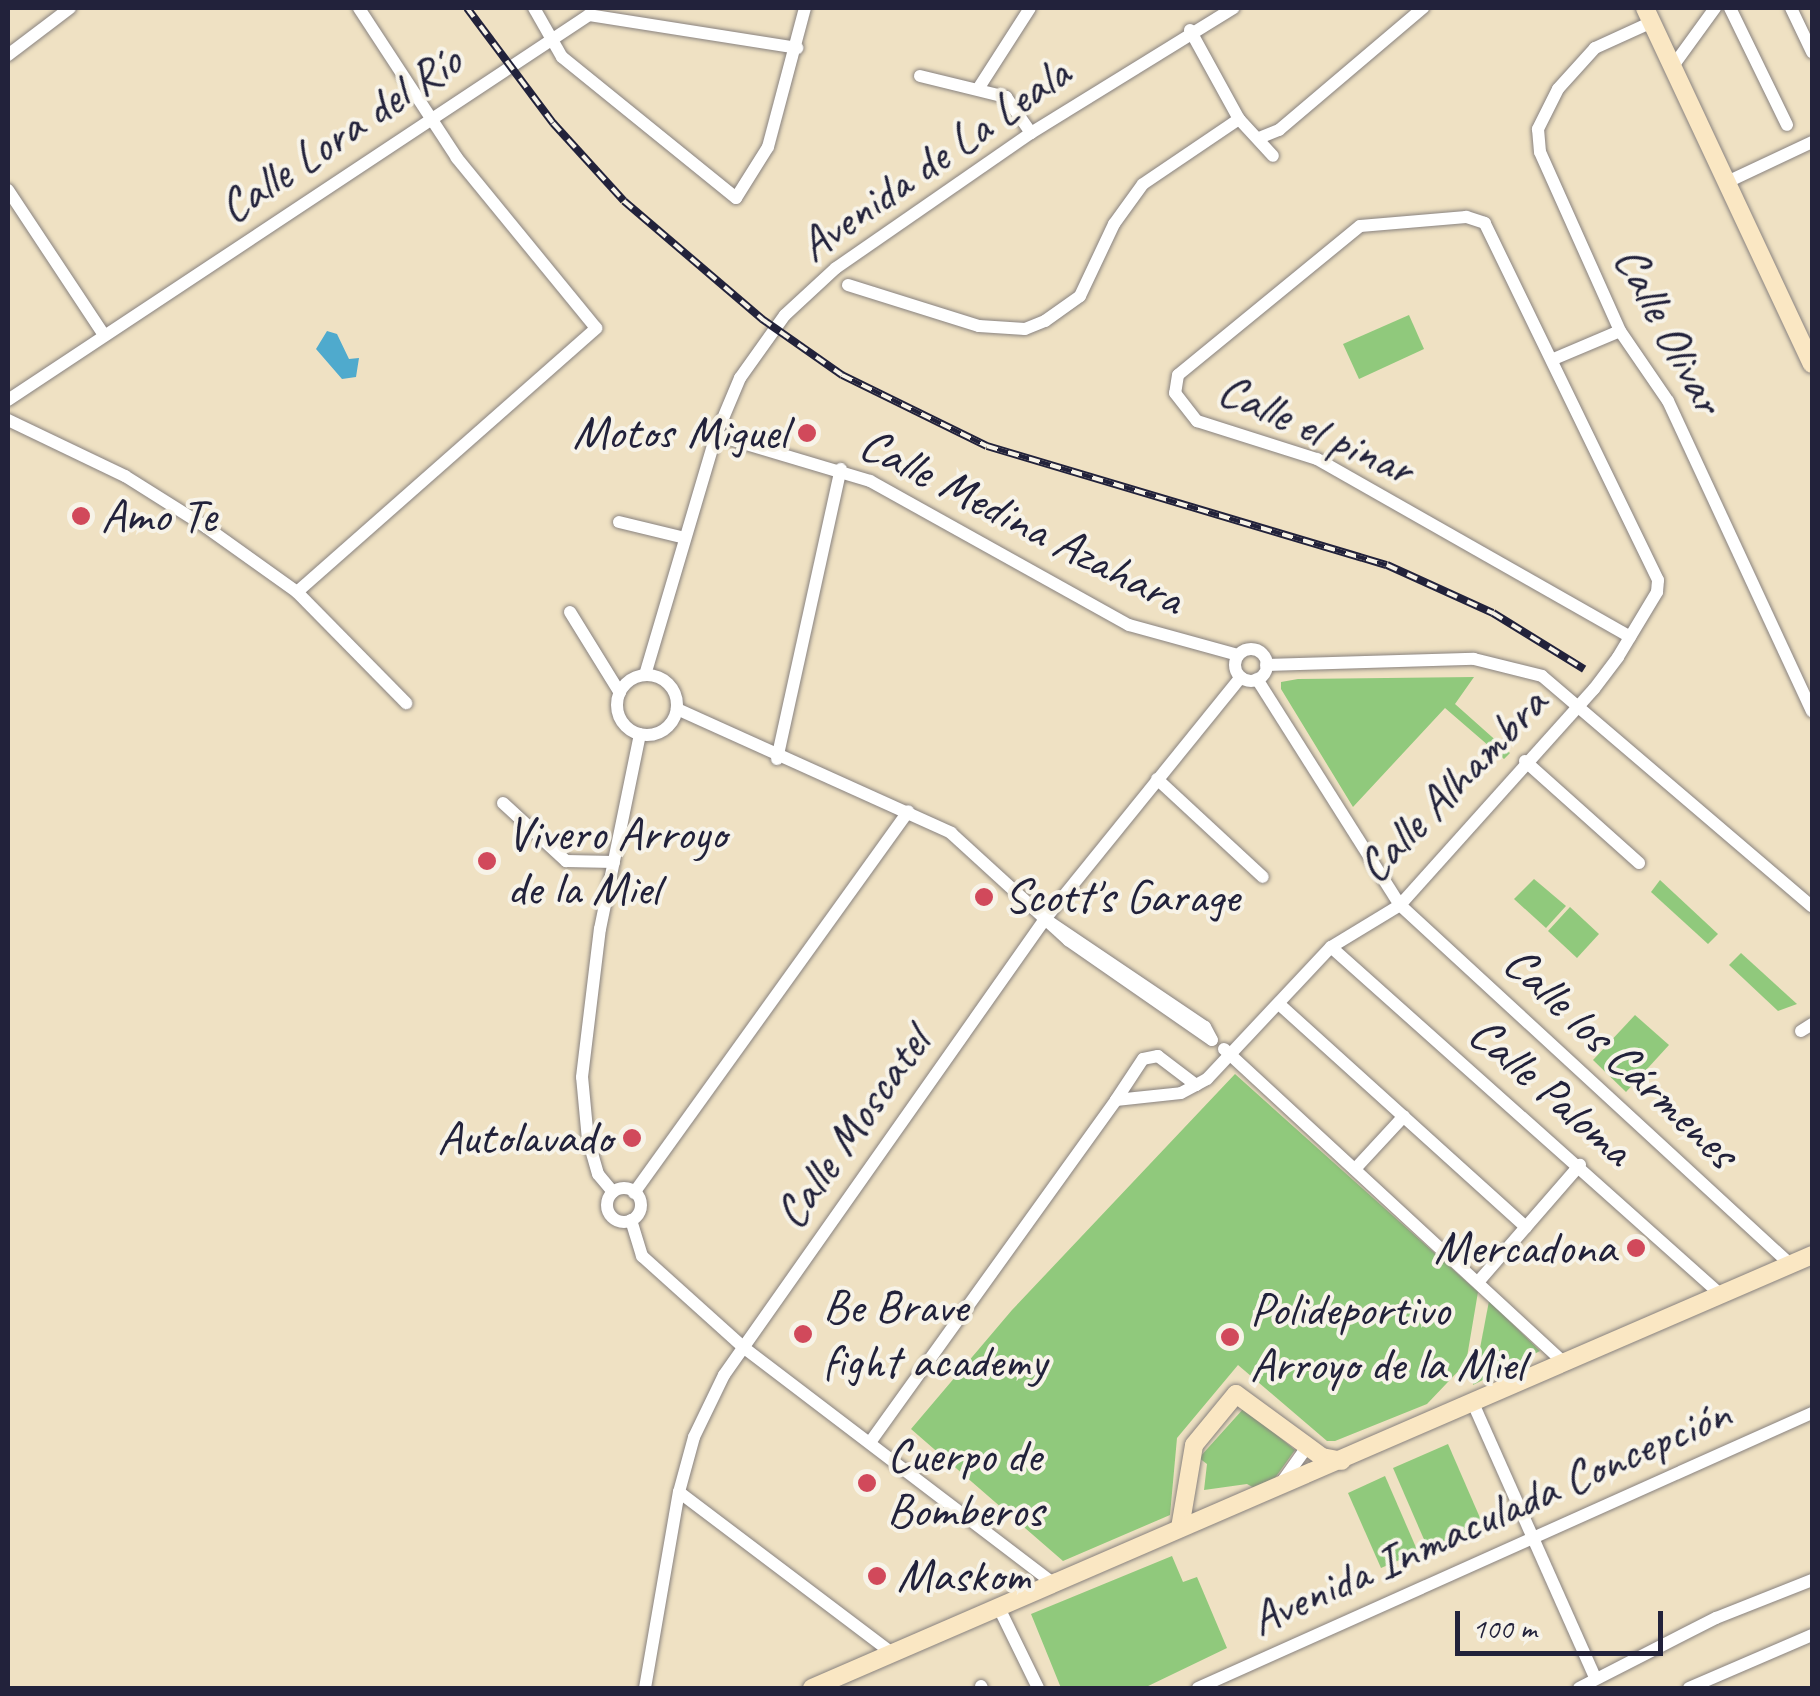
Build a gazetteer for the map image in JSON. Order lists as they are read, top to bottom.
{
  "streets": {
    "street": [
      "Calle Lora del Río",
      "Avenida de La Leala",
      "Calle Olivar",
      "Calle el pinar",
      "Calle Medina Azahara",
      "Calle Alhambra",
      "Calle los Cármenes",
      "Calle Paloma",
      "Calle Moscatel",
      "Avenida Inmaculada Concepción"
    ]
  },
  "crossings": [
    ["Avenida de La Leala", "Calle Medina Azahara"],
    ["Calle el pinar", "Calle Alhambra"],
    ["Calle Alhambra", "Calle los Cármenes"],
    ["Calle Alhambra", "Calle Paloma"]
  ],
  "places": [
    "Motos Miguel",
    "Amo Te",
    "Vivero Arroyo de la Miel",
    "Scott's Garage",
    "Autolavado",
    "Mercadona",
    "Be Brave fight academy",
    "Polideportivo Arroyo de la Miel",
    "Cuerpo de Bomberos",
    "Maskom"
  ],
  "scale_bar": "100 m"
}
